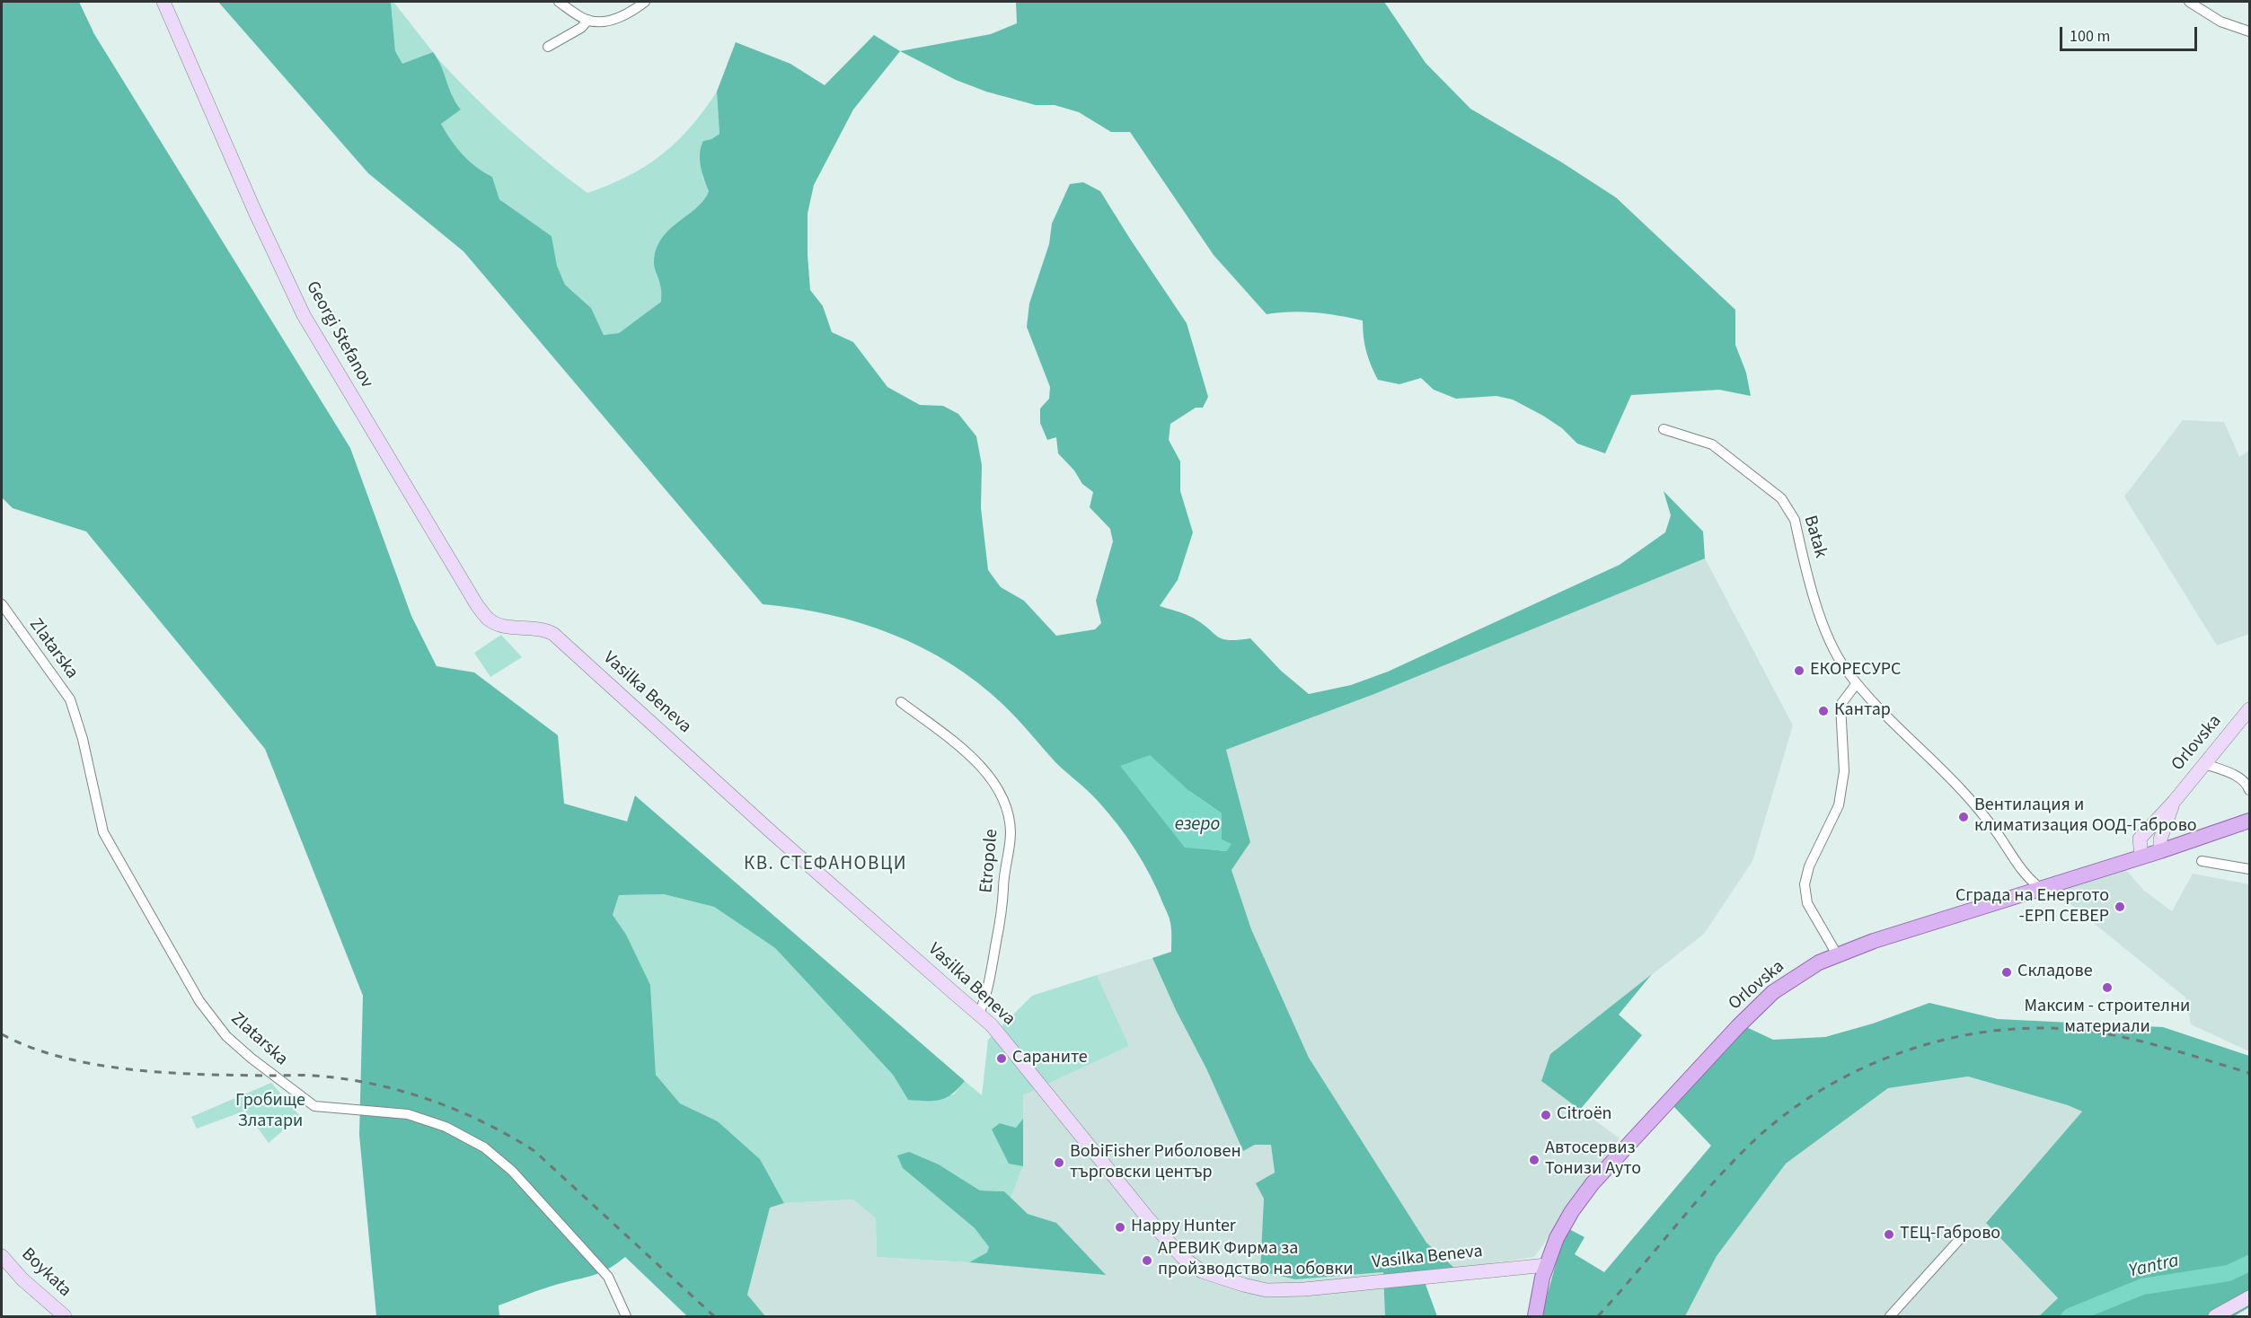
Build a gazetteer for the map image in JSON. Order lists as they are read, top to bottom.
{
  "streets": {
    "main road": ["Orlovska"],
    "street": [
      "Georgi Stefanov",
      "Batak",
      "Zlatarska",
      "Vasilka Beneva",
      "Etropole",
      "Boykata"
    ]
  },
  "crossings": [
    ["Georgi Stefanov", "Vasilka Beneva"],
    ["Batak", "Orlovska"],
    ["Vasilka Beneva", "Orlovska"],
    ["Vasilka Beneva", "Etropole"]
  ],
  "districts": ["КВ. СТЕФАНОВЦИ"],
  "water": ["езеро", "Yantra"],
  "parks": ["Гробище Златари"],
  "places": [
    "ЕКОРЕСУРС",
    "Кантар",
    "Вентилация и климатизация ООД-Габрово",
    "Сграда на Енергото -ЕРП СЕВЕР",
    "Складове",
    "Максим - строителни материали",
    "Сараните",
    "Citroën",
    "Автосервиз Тонизи Ауто",
    "BobiFisher Риболовен търговски център",
    "Happy Hunter",
    "ТЕЦ-Габрово",
    "АРЕВИК Фирма за пройзводство на обовки"
  ],
  "scale_bar": "100 m"
}
